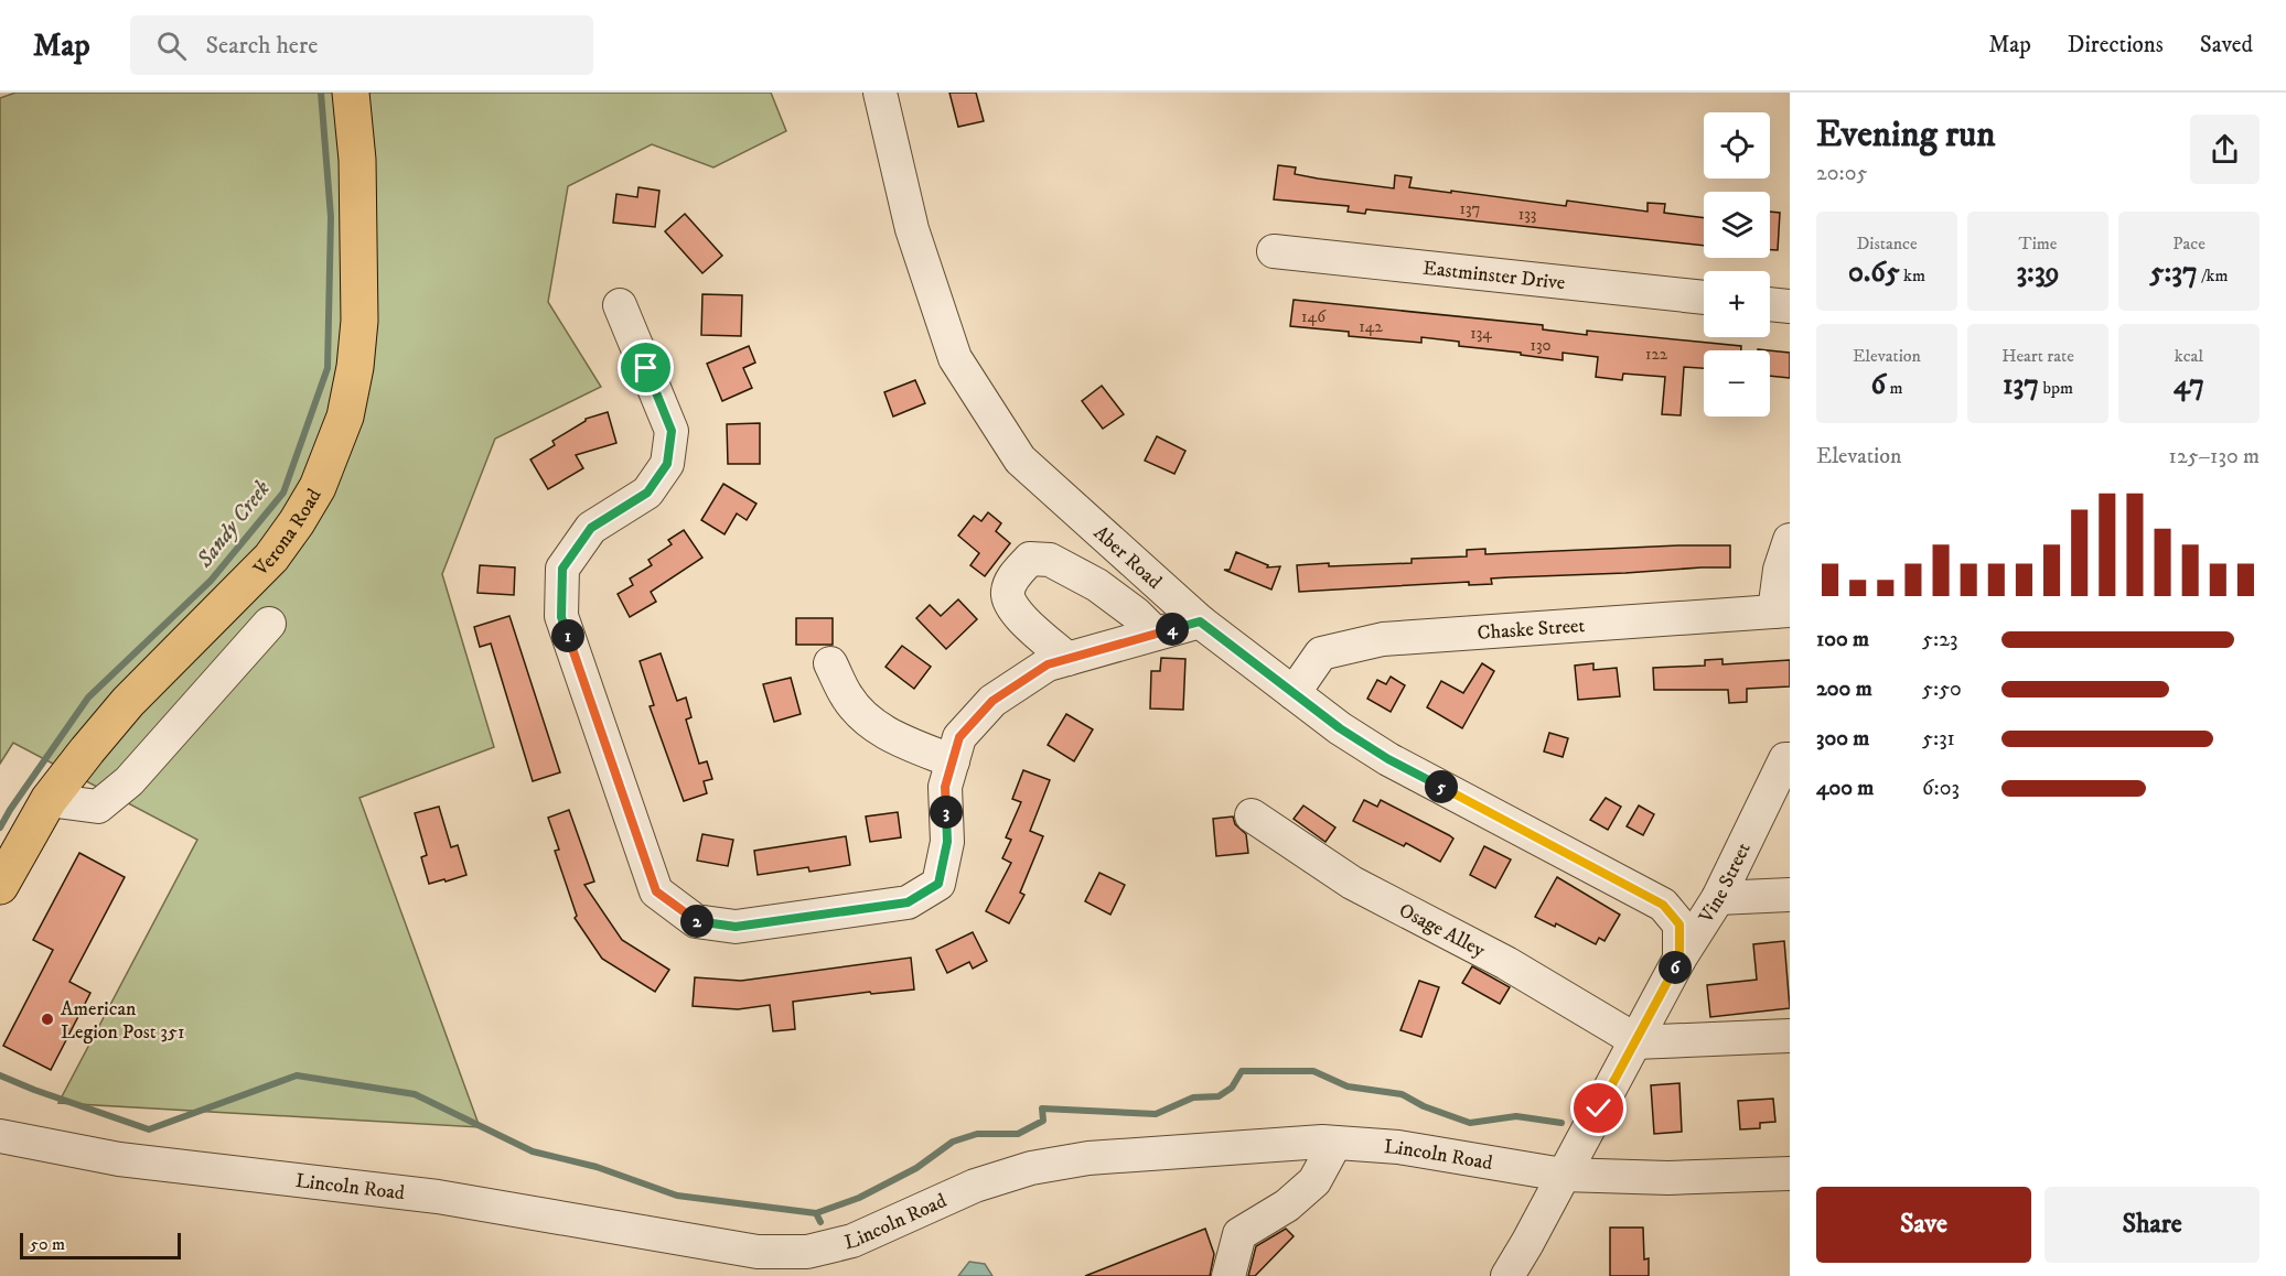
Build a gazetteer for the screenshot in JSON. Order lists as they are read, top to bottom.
{
  "streets": {
    "main road": ["Verona Road"],
    "street": [
      "Eastminster Drive",
      "Aber Road",
      "Chaske Street",
      "Vine Street",
      "Osage Alley",
      "Lincoln Road"
    ]
  },
  "crossings": [
    ["Aber Road", "Chaske Street"],
    ["Aber Road", "Vine Street"],
    ["Vine Street", "Osage Alley"],
    ["Vine Street", "Lincoln Road"]
  ],
  "water": ["Sandy Creek"],
  "places": ["American Legion Post 351"],
  "house_numbers": [
    "137",
    "133",
    "146",
    "142",
    "134",
    "130",
    "122"
  ],
  "scale_bar": "50 m",
  "page": {
    "header": "Map",
    "search": "Search here",
    "nav": ["Map", "Directions", "Saved"],
    "heading": ["Evening run", "20:05"],
    "map_buttons": ["+", "−"],
    "stats": [
      ["Distance", "0.65 km"],
      ["Time", "3:39"],
      ["Pace", "5:37 /km"],
      ["Elevation", "6 m"],
      ["Heart rate", "137 bpm"],
      ["kcal", "47"]
    ],
    "chart": ["Elevation", "125–130 m"],
    "pins": [
      "4",
      "1",
      "5",
      "3",
      "2",
      "6"
    ],
    "list": [
      {
        "name": "100 m",
        "note": "5:23"
      },
      {
        "name": "200 m",
        "note": "5:50"
      },
      {
        "name": "300 m",
        "note": "5:31"
      },
      {
        "name": "400 m",
        "note": "6:03"
      }
    ],
    "buttons": ["Save", "Share"],
    "scale": "50 m"
  }
}
